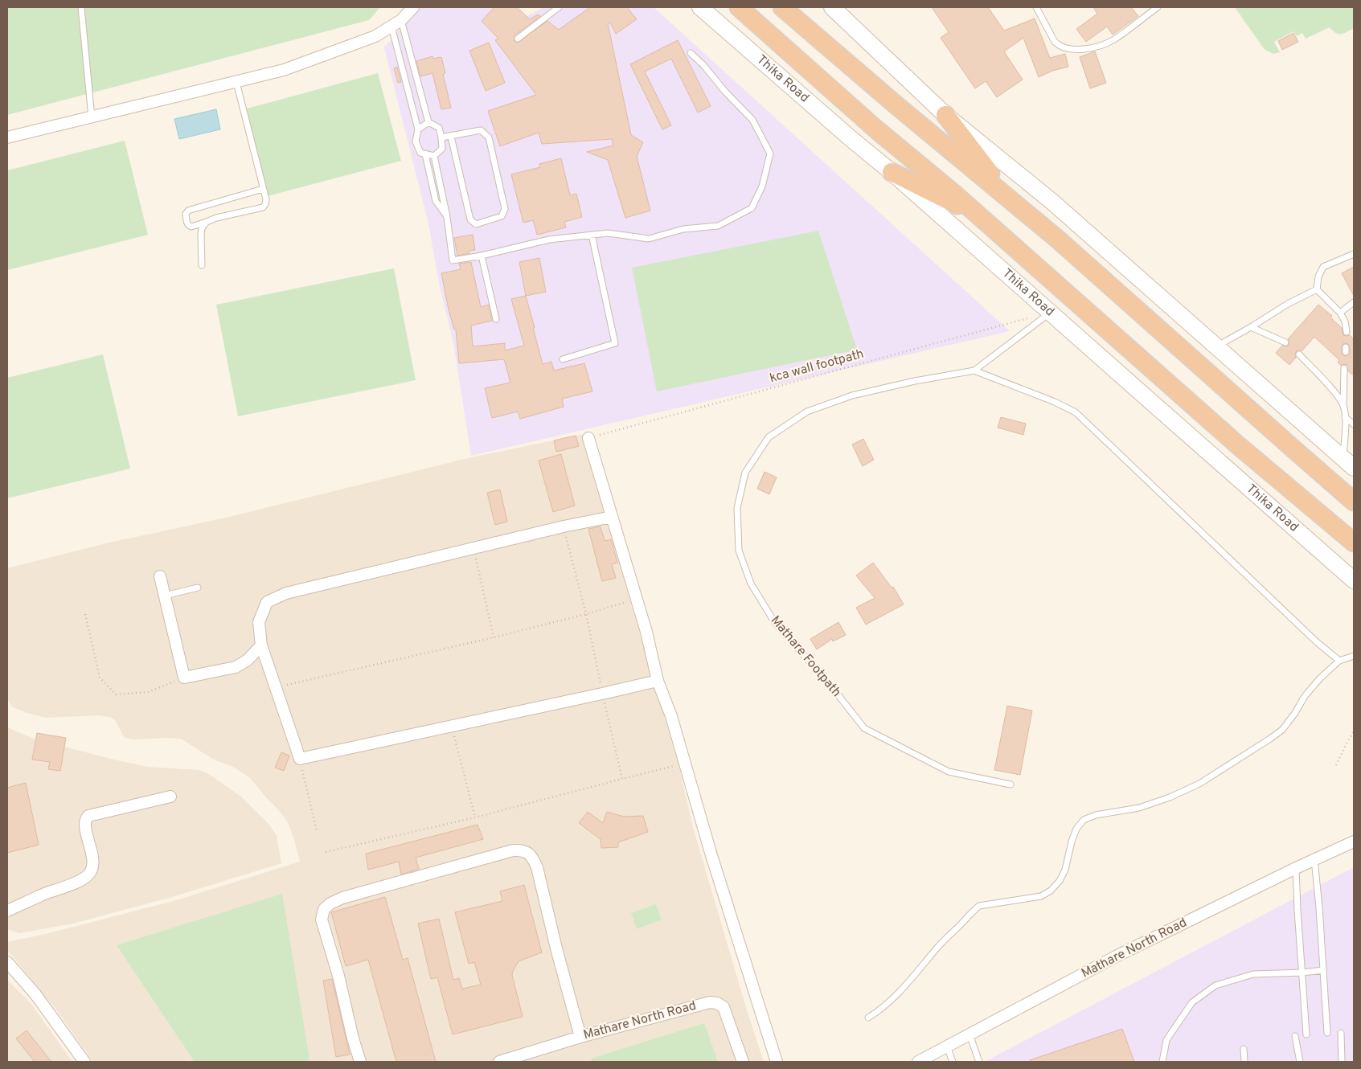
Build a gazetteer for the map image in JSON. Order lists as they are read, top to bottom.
{
  "streets": {
    "highway": ["Thika Road"],
    "street": ["Mathare North Road"],
    "lane": ["Mathare Footpath"],
    "path": ["kca wall footpath"]
  },
  "crossings": [
    ["Thika Road", "Mathare Footpath"]
  ]
}
